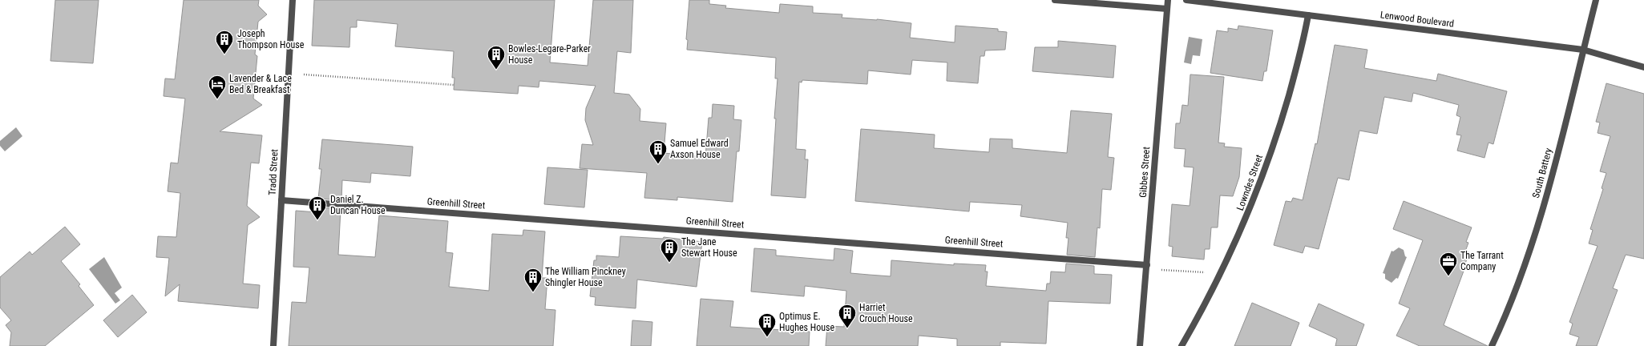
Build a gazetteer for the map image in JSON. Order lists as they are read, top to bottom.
{
  "streets": {
    "street": [
      "Lenwood Boulevard",
      "Tradd Street",
      "Gibbes Street",
      "South Battery",
      "Lowndes Street",
      "Greenhill Street"
    ]
  },
  "crossings": [
    ["Lenwood Boulevard", "South Battery"],
    ["Lenwood Boulevard", "Lowndes Street"],
    ["Tradd Street", "Greenhill Street"],
    ["Gibbes Street", "Greenhill Street"]
  ],
  "places": {
    "building": [
      "Joseph Thompson House",
      "Bowles-Legare-Parker House",
      "Samuel Edward Axson House",
      "Daniel Z. Duncan House",
      "The Jane Stewart House",
      "The William Pinckney Shingler House",
      "Harriet Crouch House",
      "Optimus E. Hughes House"
    ],
    "hotel": ["Lavender & Lace Bed & Breakfast"],
    "office": ["The Tarrant Company"]
  }
}
